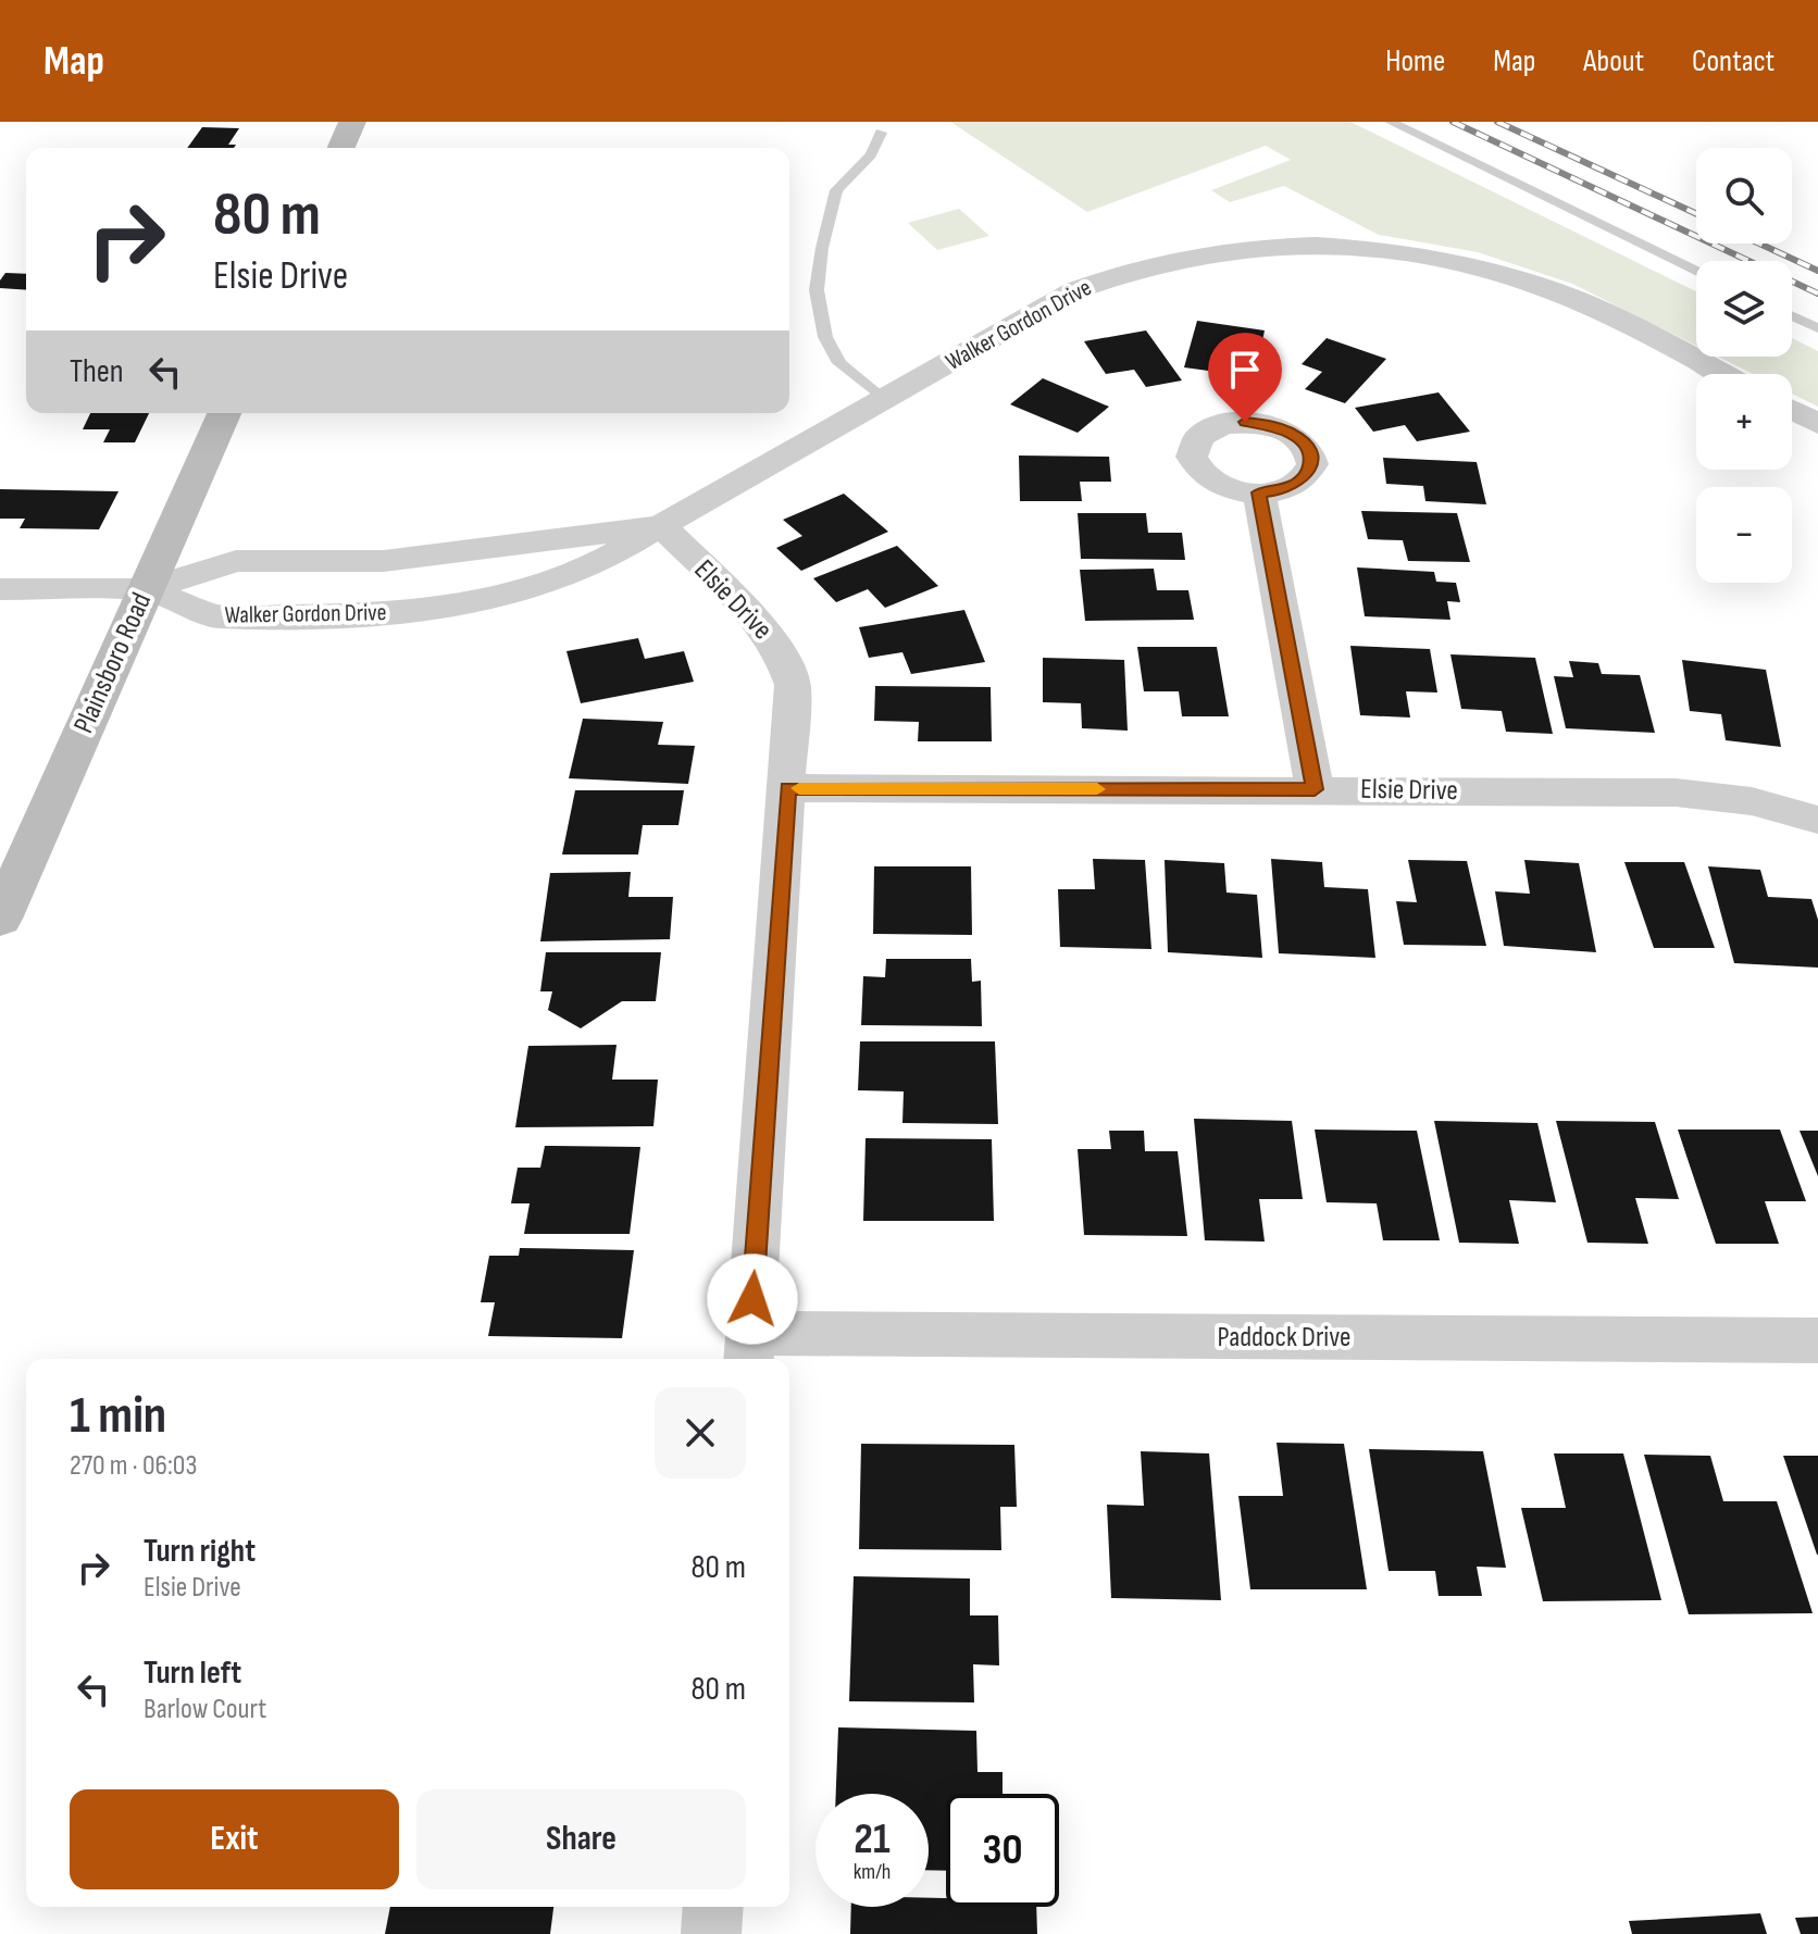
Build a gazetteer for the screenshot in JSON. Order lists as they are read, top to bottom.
{
  "streets": {
    "street": [
      "Walker Gordon Drive",
      "Elsie Drive",
      "Plainsboro Road",
      "Paddock Drive"
    ]
  },
  "crossings": [
    ["Walker Gordon Drive", "Elsie Drive"],
    ["Walker Gordon Drive", "Plainsboro Road"],
    ["Elsie Drive", "Paddock Drive"]
  ],
  "page": {
    "header": "Map",
    "nav": [
      "Home",
      "Map",
      "About",
      "Contact"
    ],
    "map_buttons": ["+", "−"],
    "turn": ["80 m", "Elsie Drive"],
    "then": "Then",
    "heading": ["1 min", "270 m · 06:03"],
    "list": [
      {
        "name": "Turn right",
        "note": "Elsie Drive",
        "value": "80 m"
      },
      {
        "name": "Turn left",
        "note": "Barlow Court",
        "value": "80 m"
      }
    ],
    "buttons": ["Exit", "Share"],
    "speed": "21 km/h",
    "limit": "30"
  }
}
